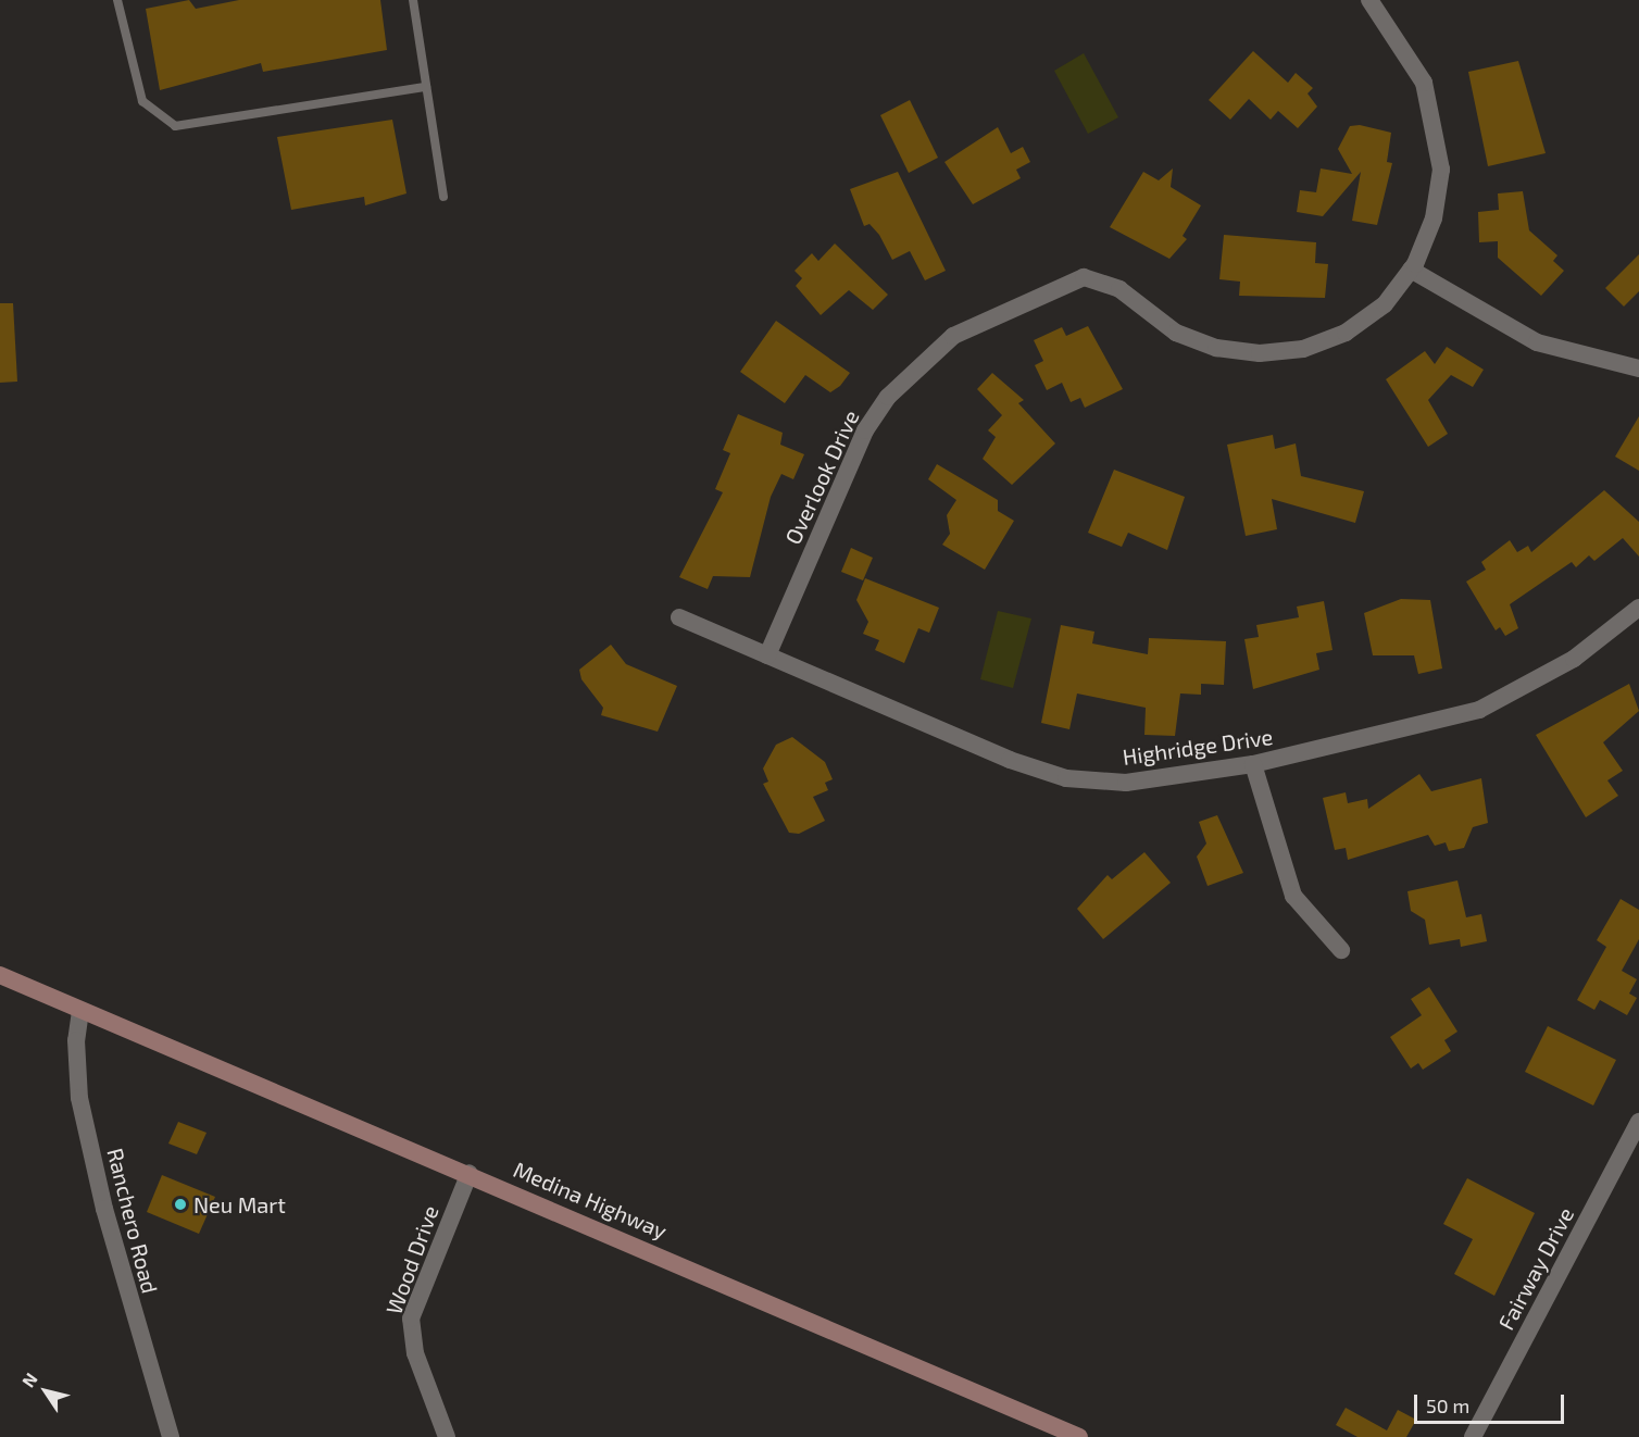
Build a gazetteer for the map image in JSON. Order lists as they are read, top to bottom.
{
  "streets": {
    "main road": ["Medina Highway"],
    "street": [
      "Overlook Drive",
      "Highridge Drive",
      "Ranchero Road",
      "Wood Drive",
      "Fairway Drive"
    ]
  },
  "crossings": [
    ["Overlook Drive", "Highridge Drive"],
    ["Medina Highway", "Ranchero Road"],
    ["Medina Highway", "Wood Drive"]
  ],
  "places": ["Neu Mart"],
  "scale_bar": "50 m",
  "north": "top left"
}
